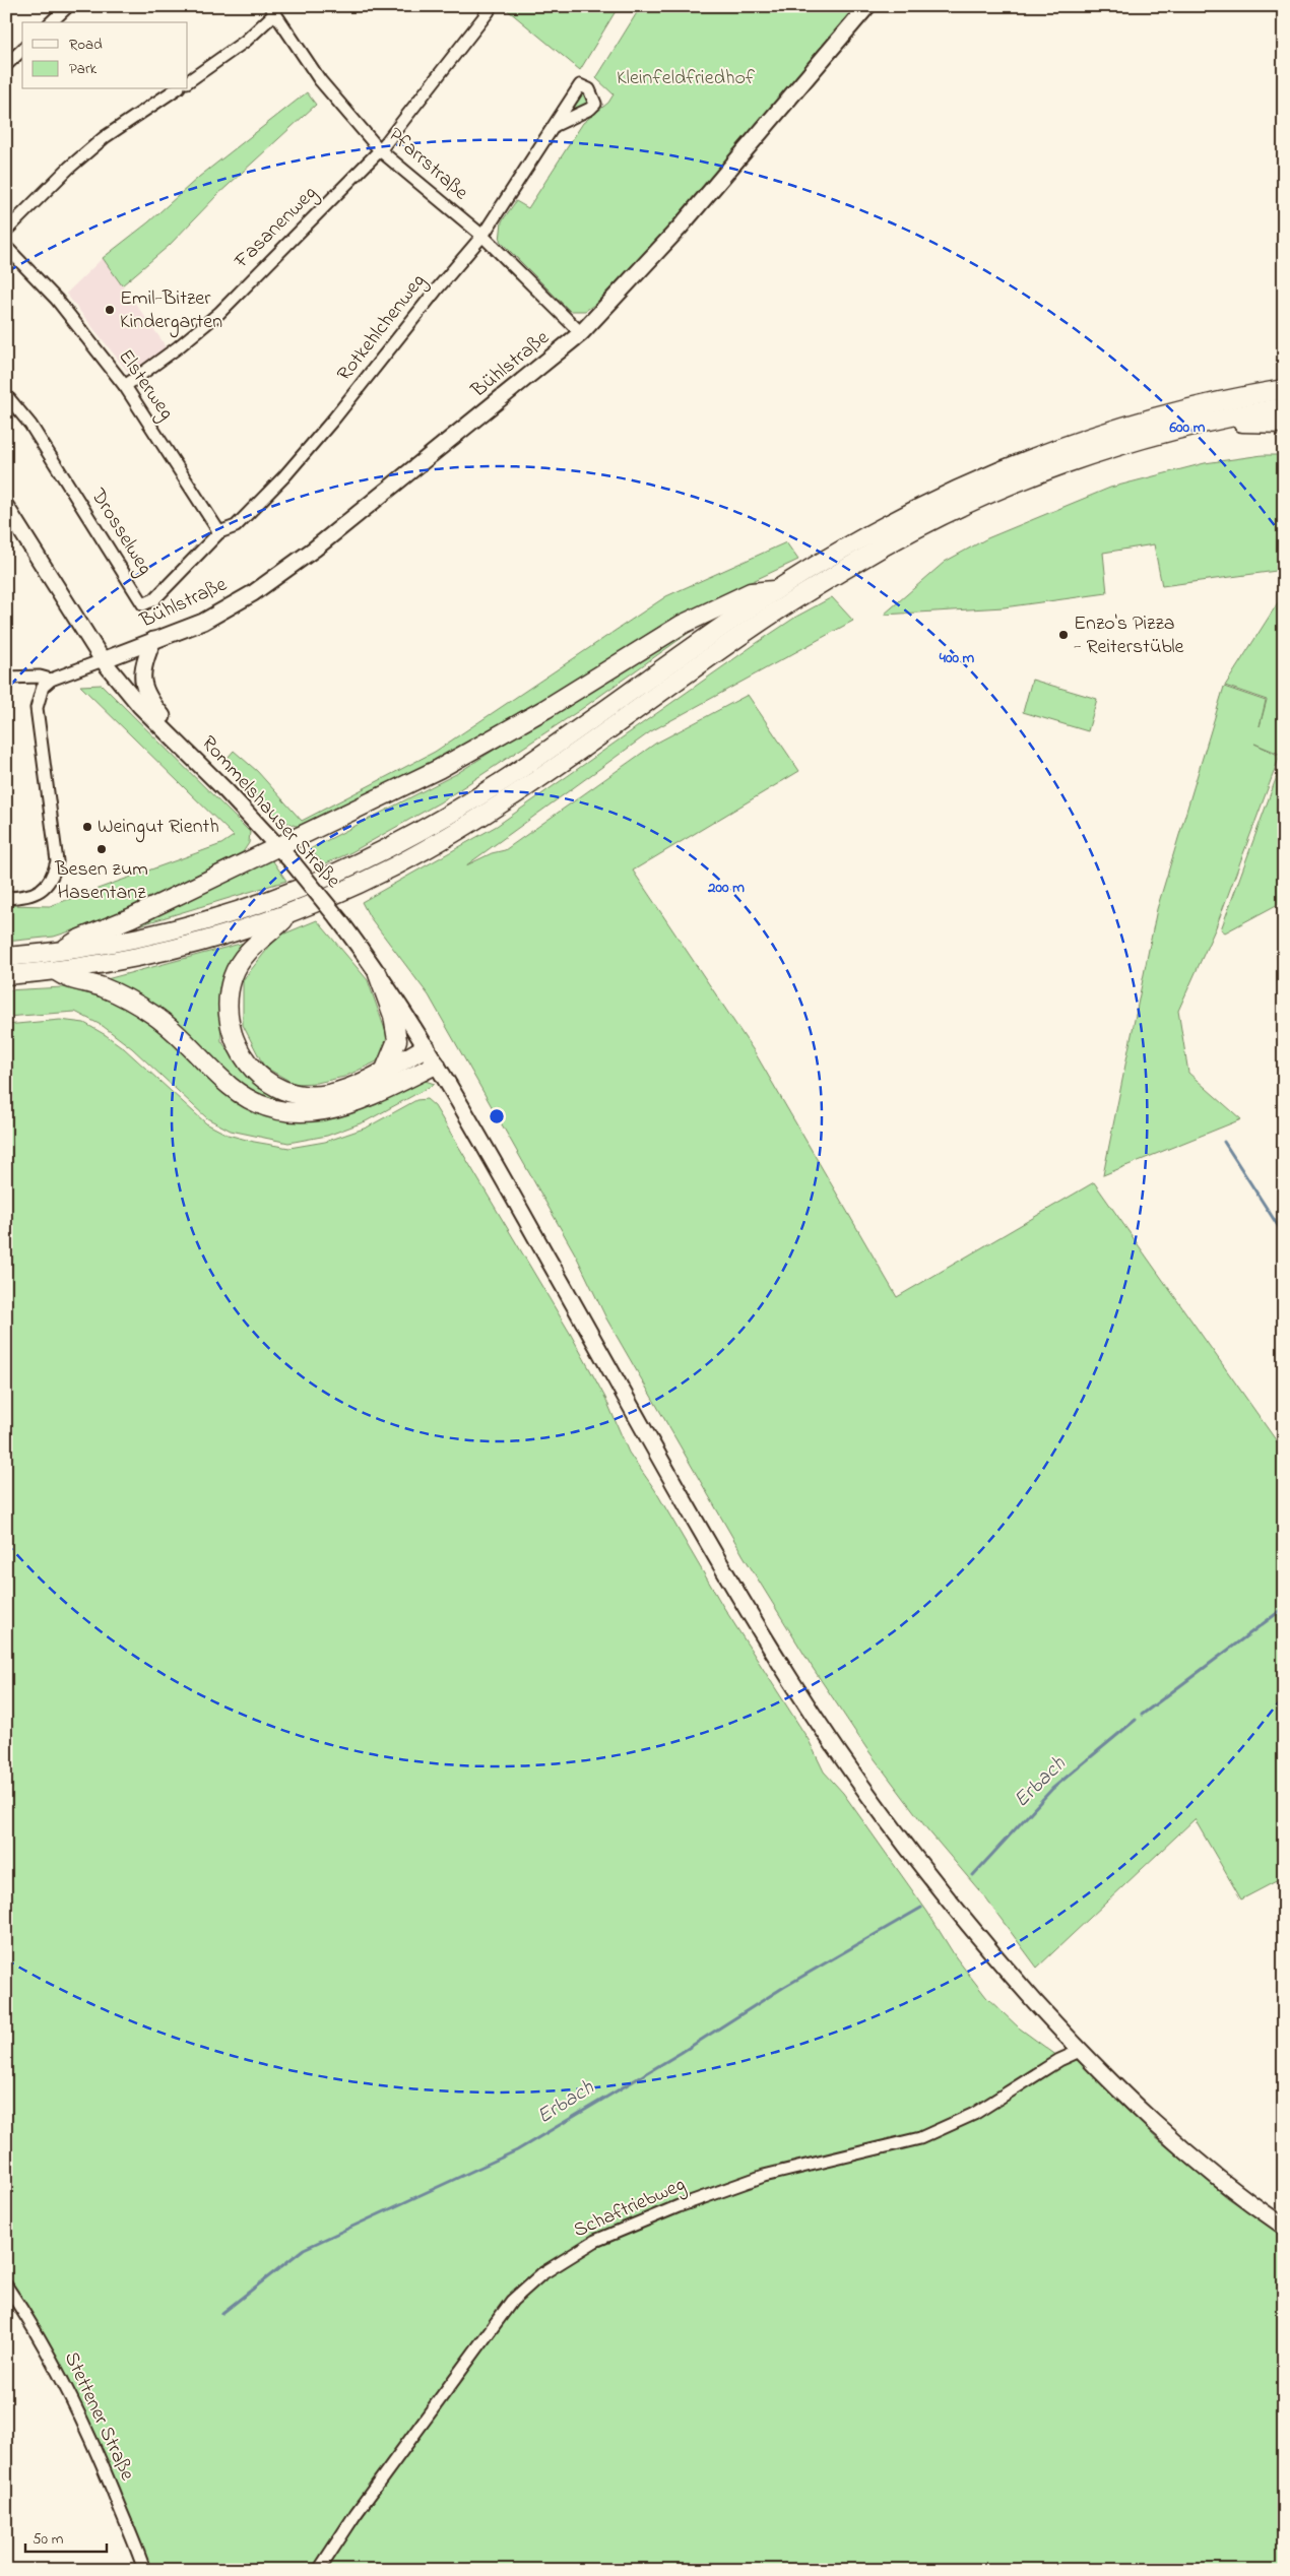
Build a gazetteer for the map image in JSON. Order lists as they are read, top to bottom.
{
  "streets": {
    "main road": ["Bühlstraße", "Rommelshauser Straße"],
    "street": [
      "Pfarrstraße",
      "Fasanenweg",
      "Rotkehlchenweg",
      "Elsterweg",
      "Drosselweg",
      "Schaftriebweg",
      "Stettener Straße"
    ]
  },
  "crossings": [
    ["Pfarrstraße", "Fasanenweg"],
    ["Pfarrstraße", "Rotkehlchenweg"],
    ["Pfarrstraße", "Bühlstraße"],
    ["Fasanenweg", "Elsterweg"],
    ["Rotkehlchenweg", "Elsterweg"],
    ["Rotkehlchenweg", "Drosselweg"],
    ["Bühlstraße", "Rommelshauser Straße"],
    ["Elsterweg", "Drosselweg"],
    ["Rommelshauser Straße", "Schaftriebweg"]
  ],
  "water": ["Erbach"],
  "parks": ["Kleinfeldfriedhof"],
  "places": [
    "Emil-Bitzer Kindergarten",
    "Enzo's Pizza - Reiterstüble",
    "Weingut Rienth",
    "Besen zum Hasentanz"
  ],
  "legend": ["Road", "Park"],
  "scale_bar": "50 m",
  "rings": ["600 m", "400 m", "200 m"]
}
